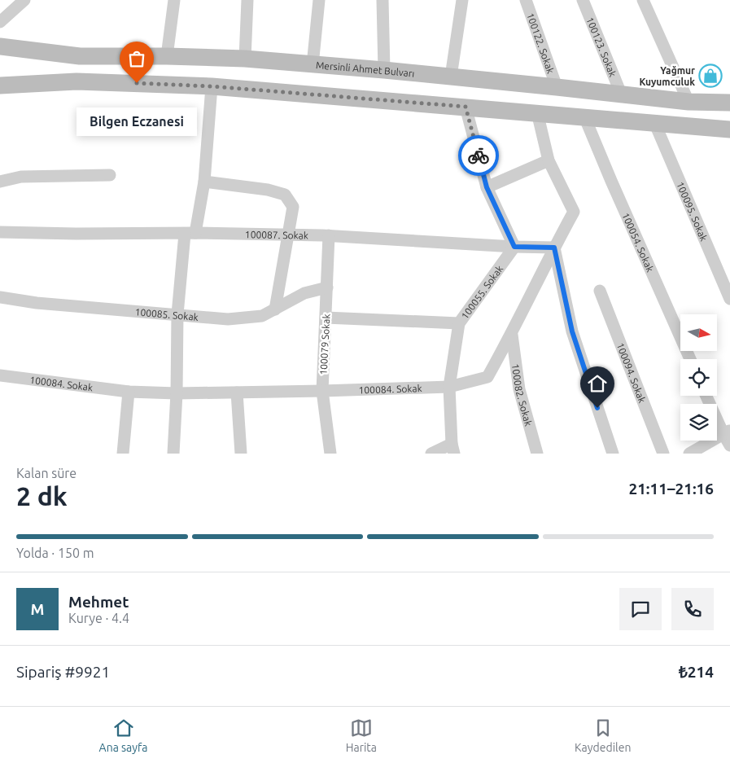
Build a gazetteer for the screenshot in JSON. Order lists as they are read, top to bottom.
{
  "streets": {
    "main road": ["Mersinli Ahmet Bulvarı"],
    "street": [
      "100122. Sokak",
      "100123. Sokak",
      "100095. Sokak",
      "100087. Sokak",
      "100054. Sokak",
      "100055. Sokak",
      "100085. Sokak",
      "100079 Sokak",
      "100094. Sokak",
      "100084. Sokak",
      "100082. Sokak"
    ]
  },
  "crossings": [
    ["100122. Sokak", "Mersinli Ahmet Bulvarı"],
    ["100123. Sokak", "Mersinli Ahmet Bulvarı"],
    ["100087. Sokak", "100055. Sokak"],
    ["100087. Sokak", "100079 Sokak"],
    ["100087. Sokak", "100084. Sokak"],
    ["100055. Sokak", "100084. Sokak"],
    ["100085. Sokak", "100079 Sokak"],
    ["100079 Sokak", "100084. Sokak"],
    ["100084. Sokak", "100082. Sokak"]
  ],
  "places": {
    "shop": ["Yağmur Kuyumculuk"],
    "other": ["Bilgen Eczanesi"]
  },
  "north": "right",
  "page": {
    "bubble": "Bilgen Eczanesi",
    "heading": ["2 dk", "Kalan süre", "21:11–21:16"],
    "panel": [
      "Mehmet",
      "Kurye · 4.4",
      "Sipariş #9921",
      "₺214"
    ],
    "bar": "Yolda · 150 m",
    "round": "M",
    "tabs": ["Ana sayfa", "Harita", "Kaydedilen"]
  }
}
